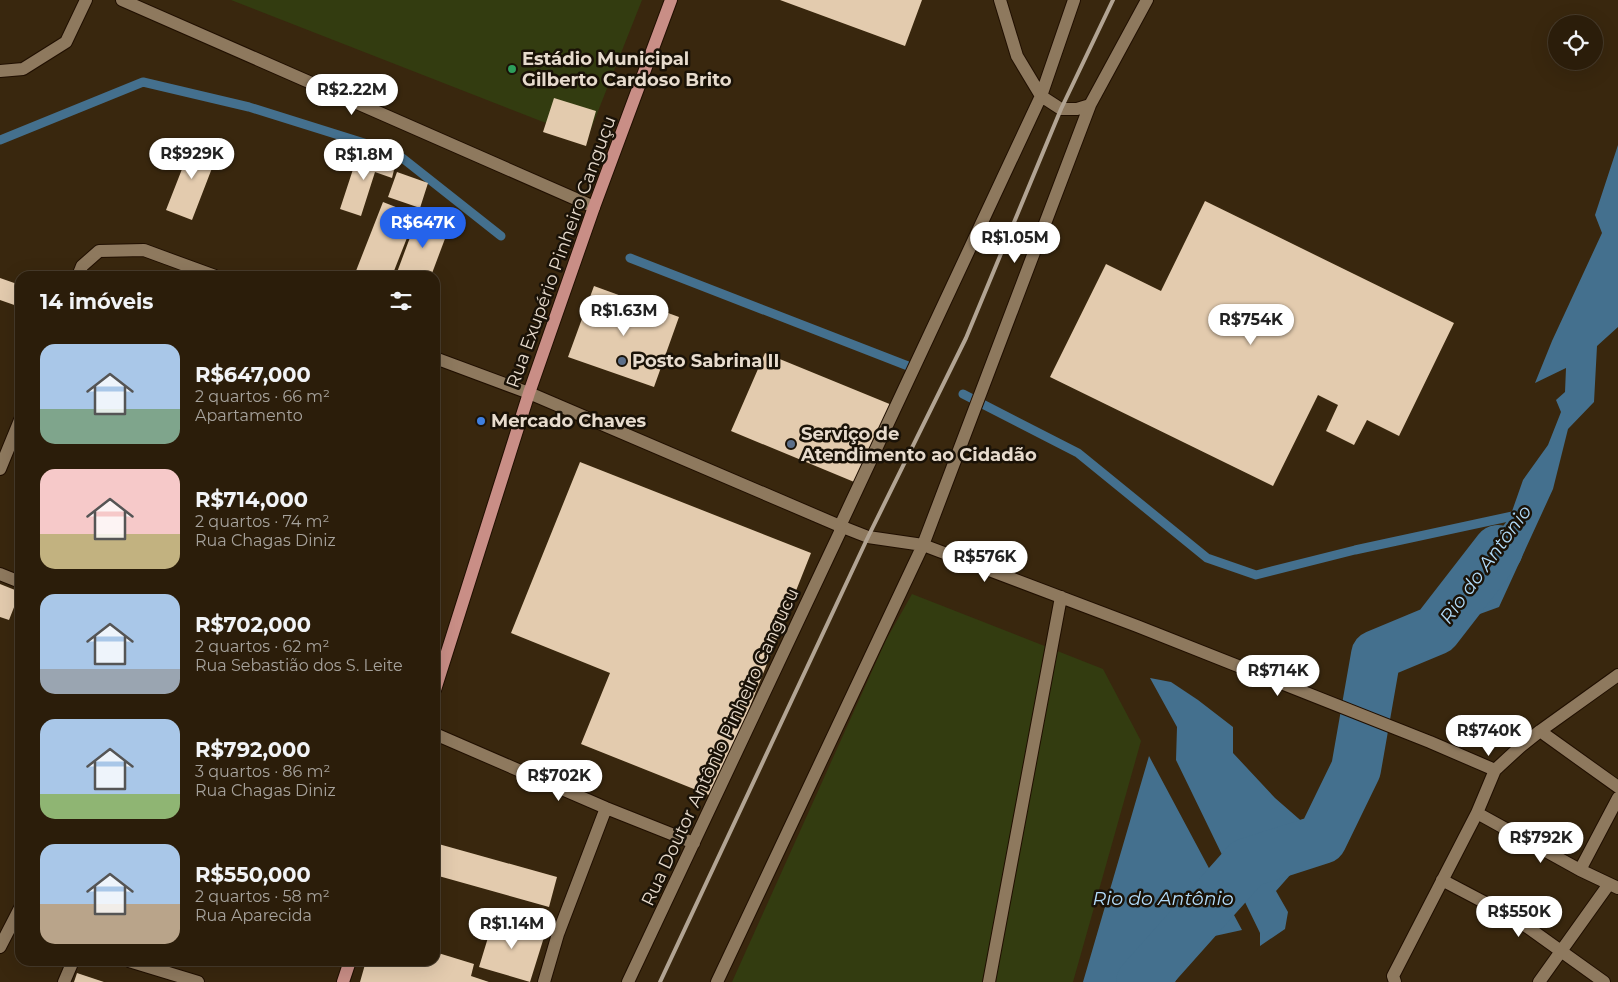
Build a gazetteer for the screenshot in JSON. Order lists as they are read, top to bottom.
{
  "streets": {
    "main road": ["Rua Exupério Pinheiro Canguçu"],
    "street": ["Rua Doutor Antônio Pinheiro Cangucu"]
  },
  "water": ["Rio do Antônio"],
  "places": [
    "Estádio Municipal Gilberto Cardoso Brito",
    "Posto Sabrina II",
    "Mercado Chaves",
    "Serviço de Atendimento ao Cidadão"
  ],
  "page": {
    "price": [
      "R$2.22M",
      "R$929K",
      "R$1.8M",
      "R$647K",
      "R$1.05M",
      "R$1.63M",
      "R$754K",
      "R$576K",
      "R$714K",
      "R$740K",
      "R$702K",
      "R$792K",
      "R$550K",
      "R$1.14M"
    ],
    "heading": "14 imóveis",
    "list": [
      {
        "name": "R$647,000",
        "note": "2 quartos · 66 m² · Apartamento"
      },
      {
        "name": "R$714,000",
        "note": "2 quartos · 74 m² · Rua Chagas Diniz"
      },
      {
        "name": "R$702,000",
        "note": "2 quartos · 62 m² · Rua Sebastião dos S. Leite"
      },
      {
        "name": "R$792,000",
        "note": "3 quartos · 86 m² · Rua Chagas Diniz"
      },
      {
        "name": "R$550,000",
        "note": "2 quartos · 58 m² · Rua Aparecida"
      }
    ]
  }
}
